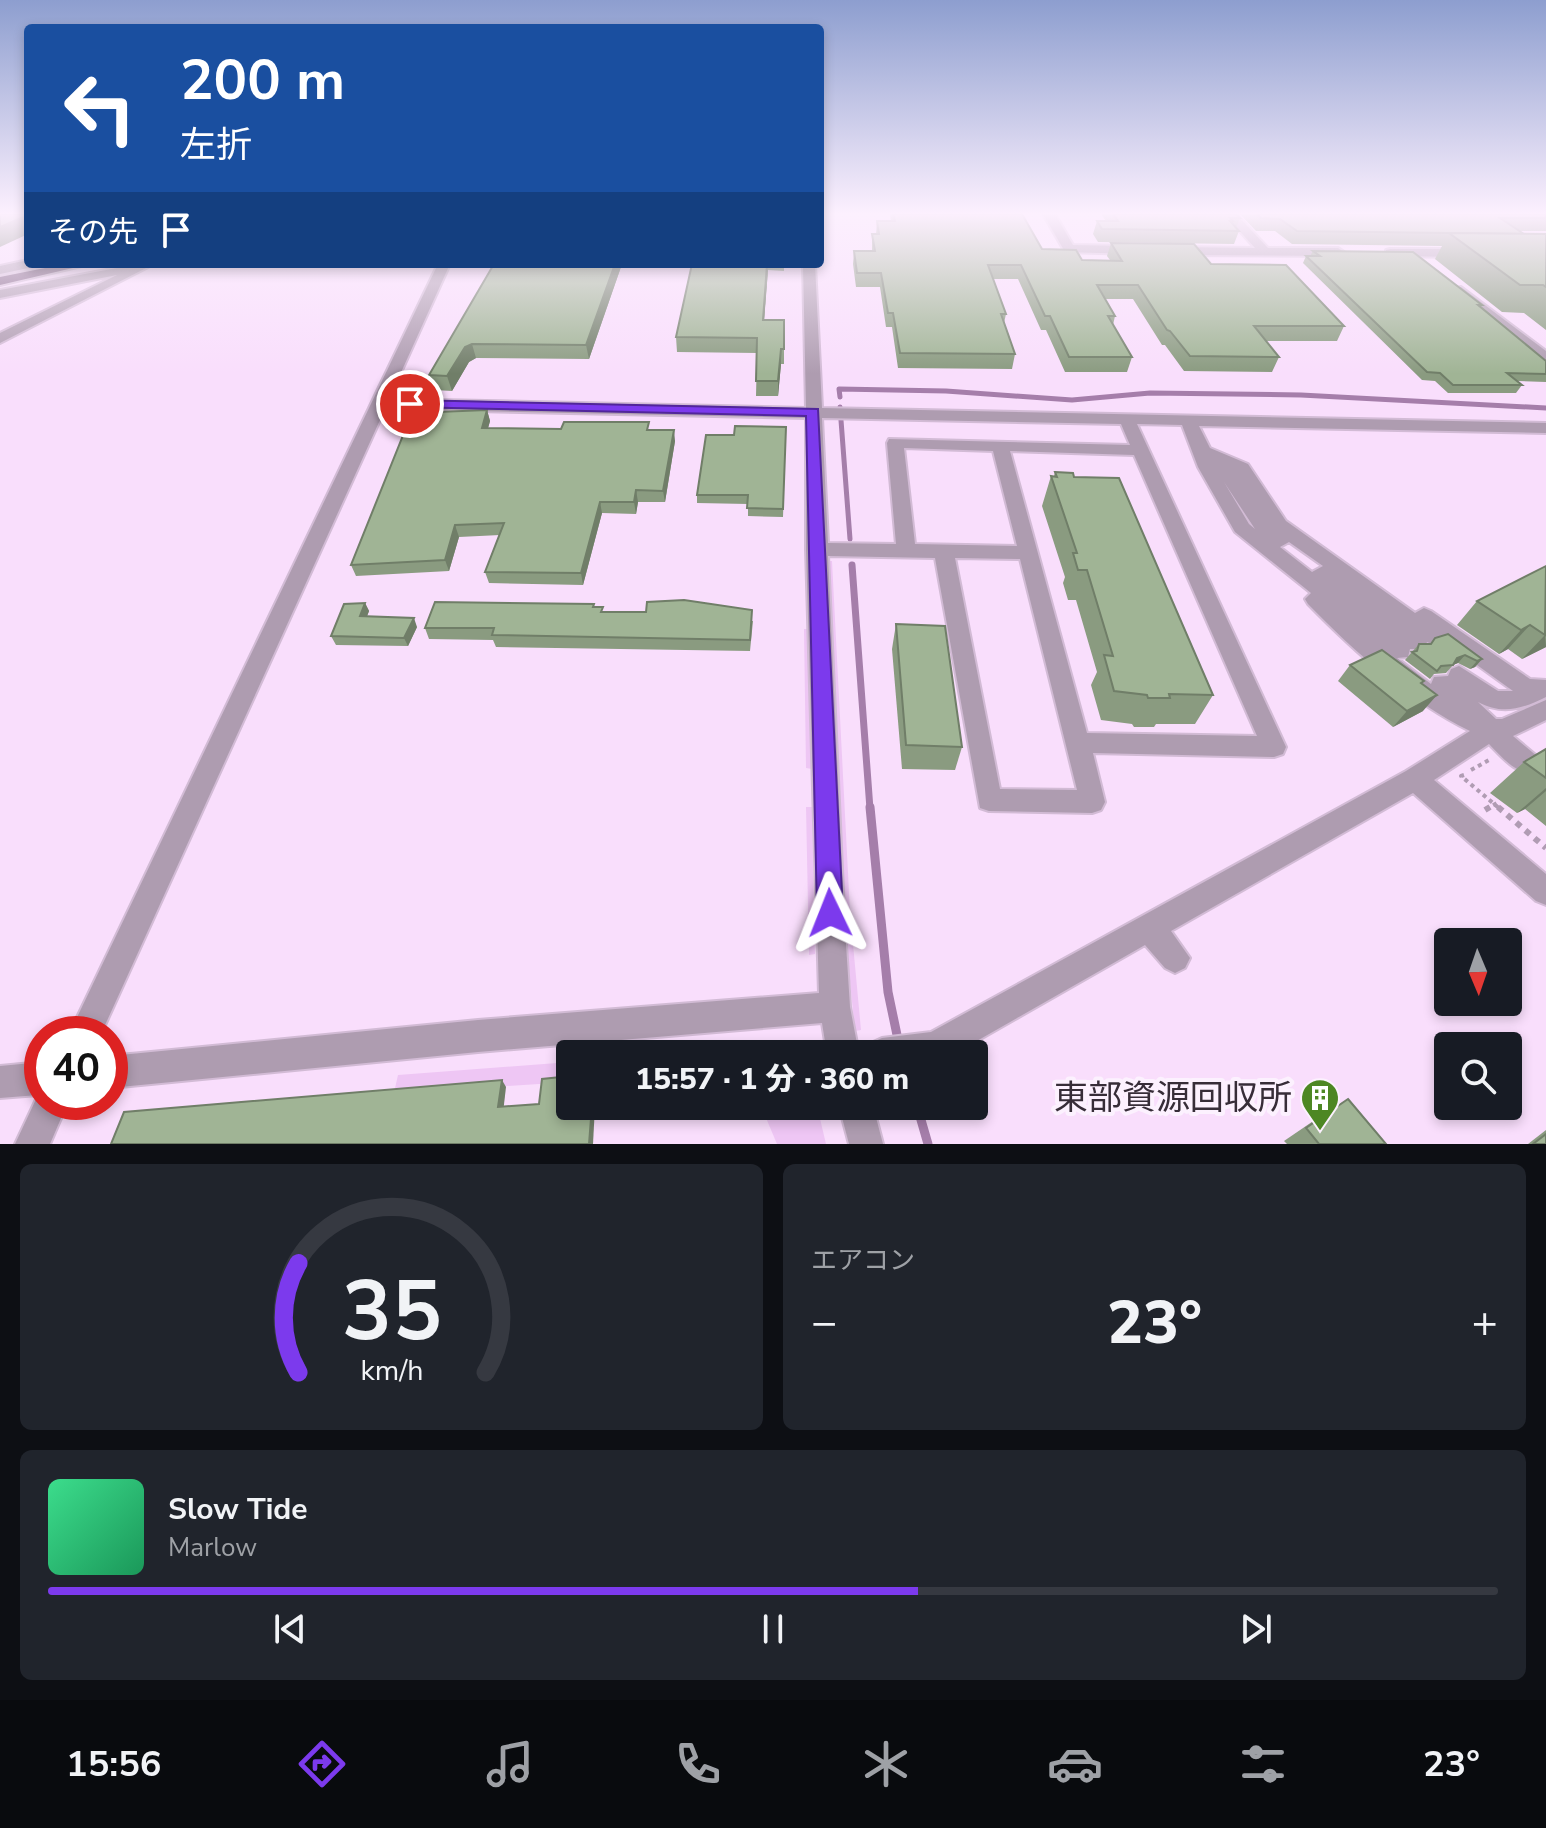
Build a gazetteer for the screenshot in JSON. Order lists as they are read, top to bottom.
{
  "places": {
    "building": ["東部資源回収所"]
  },
  "north": "bottom",
  "page": {
    "turn": ["200 m", "左折"],
    "then": "その先",
    "limit": "40",
    "trip": "15:57 · 1 分 · 360 m",
    "tile": "エアコン",
    "heat": ["−", "23°", "+"],
    "song": ["Slow Tide", "Marlow"],
    "tabs": ["15:56", "23°"],
    "gauge": ["35", "km/h"]
  }
}
